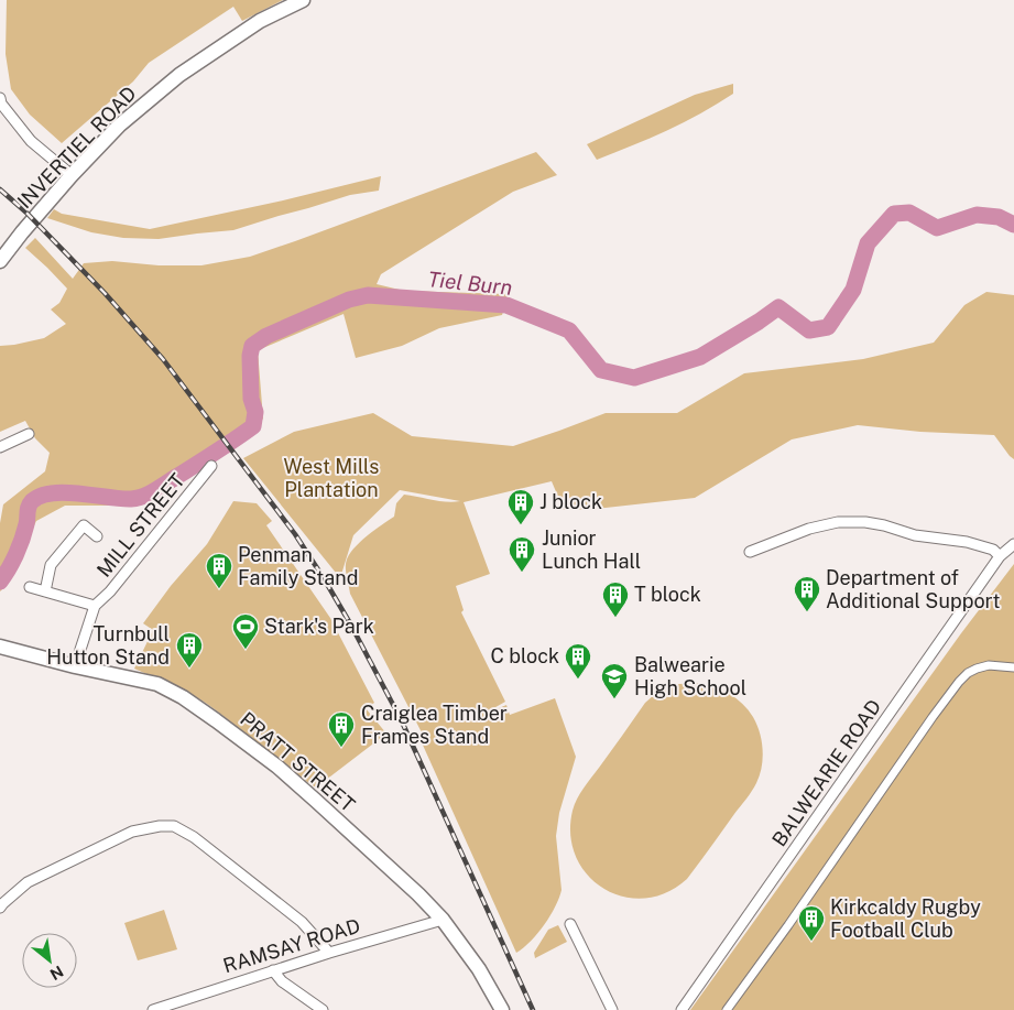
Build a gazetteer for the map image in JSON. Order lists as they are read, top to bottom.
{
  "streets": {
    "main road": ["INVERTIEL ROAD", "PRATT STREET"],
    "street": ["MILL STREET", "BALWEARIE ROAD", "RAMSAY ROAD"]
  },
  "crossings": [
    ["MILL STREET", "PRATT STREET"],
    ["PRATT STREET", "RAMSAY ROAD"]
  ],
  "water": ["Tiel Burn"],
  "parks": ["West Mills Plantation"],
  "places": {
    "building": [
      "J block",
      "Junior Lunch Hall",
      "Penman Family Stand",
      "Department of Additional Support",
      "T block",
      "Turnbull Hutton Stand",
      "C block",
      "Craiglea Timber Frames Stand",
      "Kirkcaldy Rugby Football Club"
    ],
    "sports": ["Stark's Park"],
    "school or university": ["Balwearie High School"]
  },
  "north": "bottom right"
}
